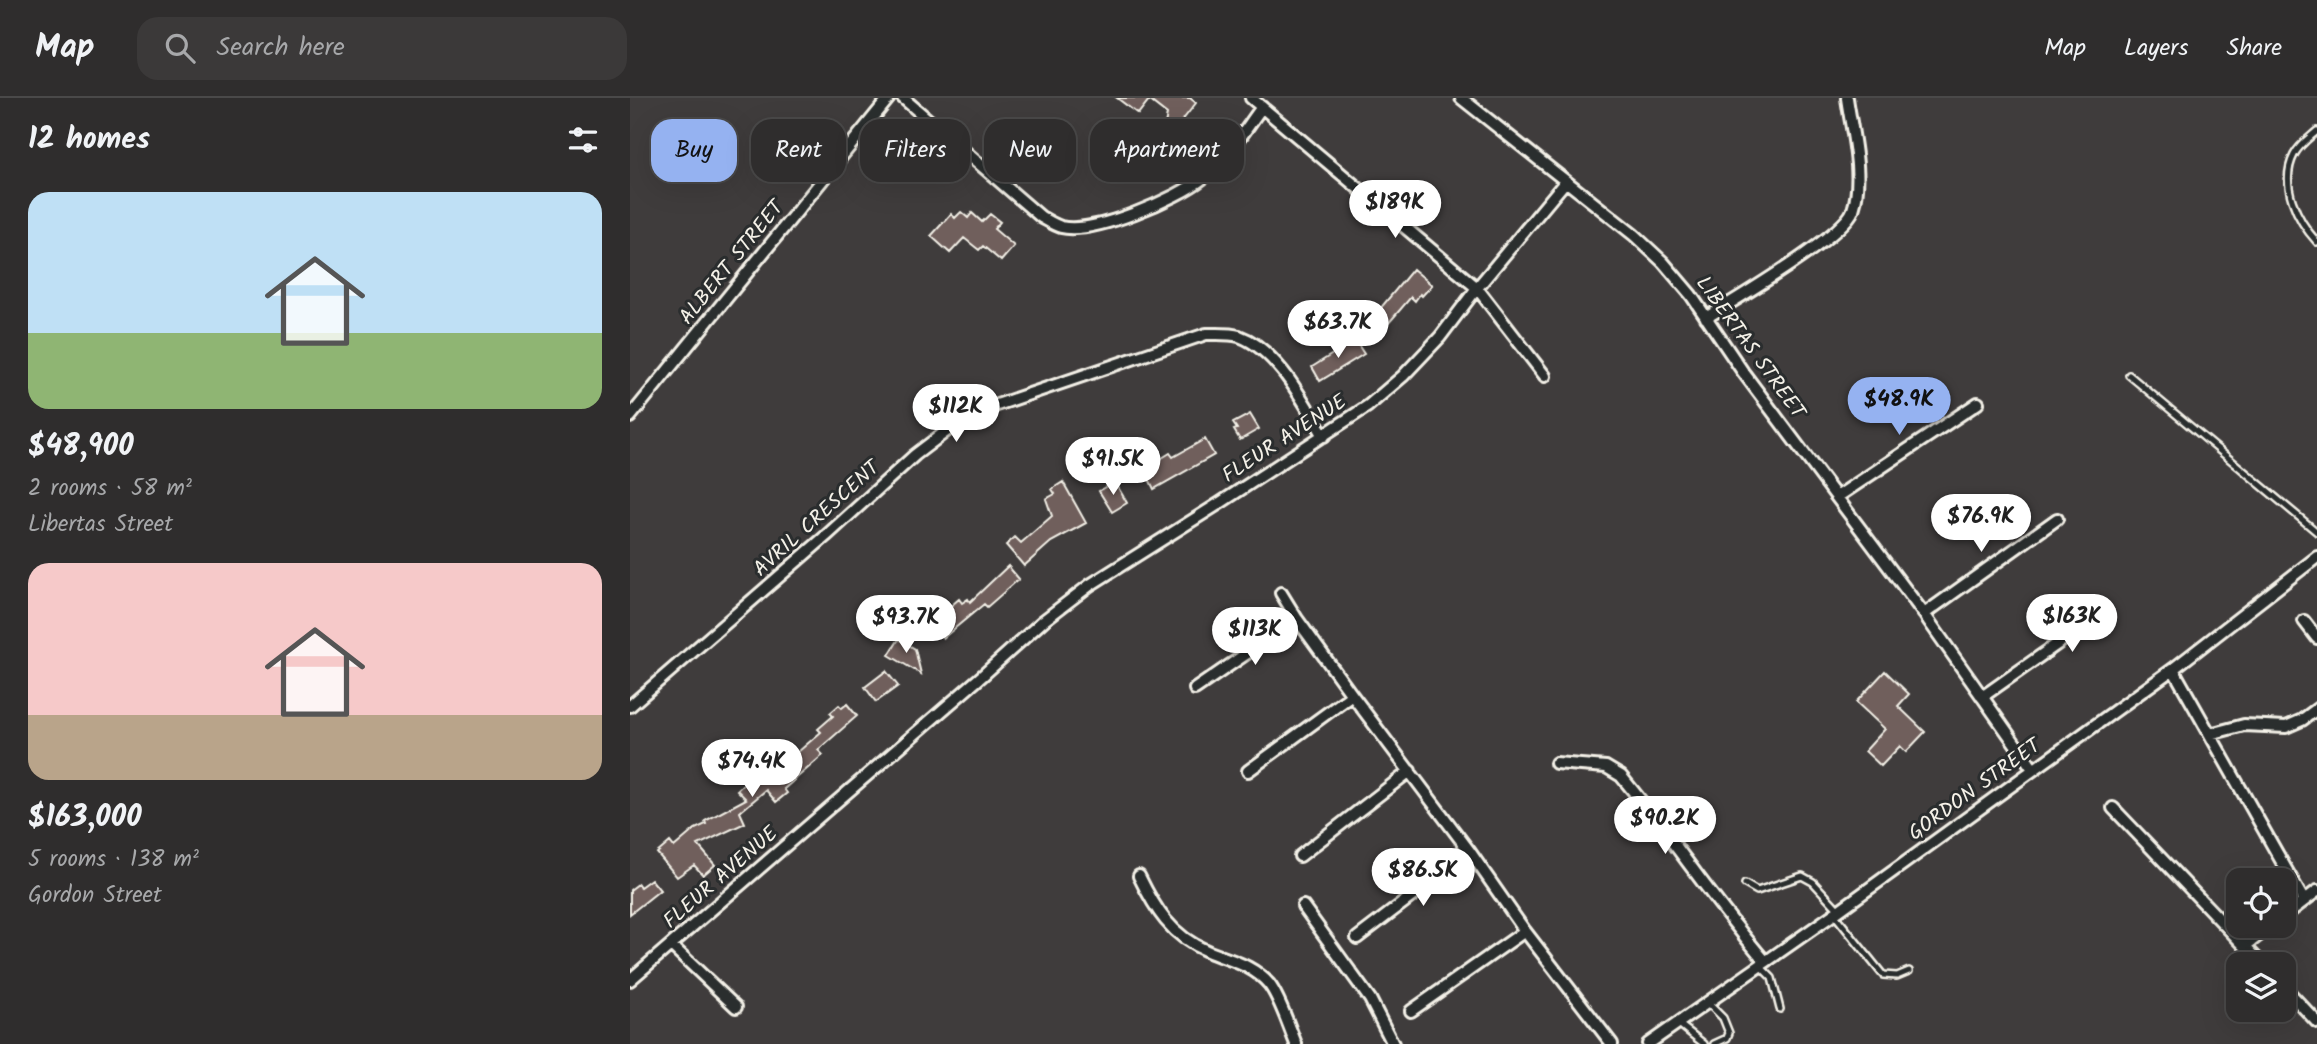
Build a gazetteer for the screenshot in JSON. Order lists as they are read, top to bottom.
{
  "streets": {
    "street": [
      "ALBERT STREET",
      "LIBERTAS STREET",
      "FLEUR AVENUE",
      "AVRIL CRESCENT",
      "GORDON STREET"
    ]
  },
  "crossings": [
    ["LIBERTAS STREET", "FLEUR AVENUE"],
    ["LIBERTAS STREET", "GORDON STREET"],
    ["FLEUR AVENUE", "AVRIL CRESCENT"]
  ],
  "page": {
    "header": "Map",
    "search": "Search here",
    "nav": ["Map", "Layers", "Share"],
    "heading": "12 homes",
    "chip": [
      "Buy",
      "Rent",
      "Filters",
      "New",
      "Apartment"
    ],
    "price": [
      "$189K",
      "$63.7K",
      "$48.9K",
      "$112K",
      "$91.5K",
      "$76.9K",
      "$163K",
      "$93.7K",
      "$113K",
      "$74.4K",
      "$90.2K",
      "$86.5K"
    ],
    "list": [
      {
        "name": "$48,900",
        "note": "2 rooms · 58 m² · Libertas Street"
      },
      {
        "name": "$163,000",
        "note": "5 rooms · 138 m² · Gordon Street"
      }
    ]
  }
}
